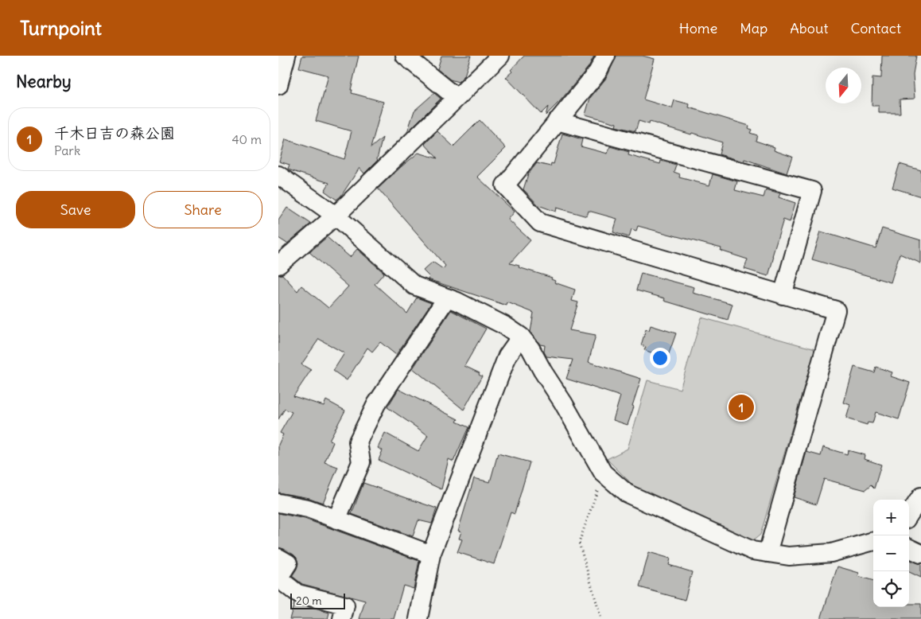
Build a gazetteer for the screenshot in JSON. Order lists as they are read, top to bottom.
{
  "scale_bar": "20 m",
  "north": "bottom",
  "page": {
    "header": "Turnpoint",
    "nav": [
      "Home",
      "Map",
      "About",
      "Contact"
    ],
    "heading": "Nearby",
    "list": [
      {
        "mark": "1",
        "name": "千木日吉の森公園",
        "note": "Park",
        "value": "40 m"
      }
    ],
    "buttons": ["Save", "Share"],
    "pins": "1",
    "map_buttons": ["+", "−"],
    "scale": "20 m"
  }
}
